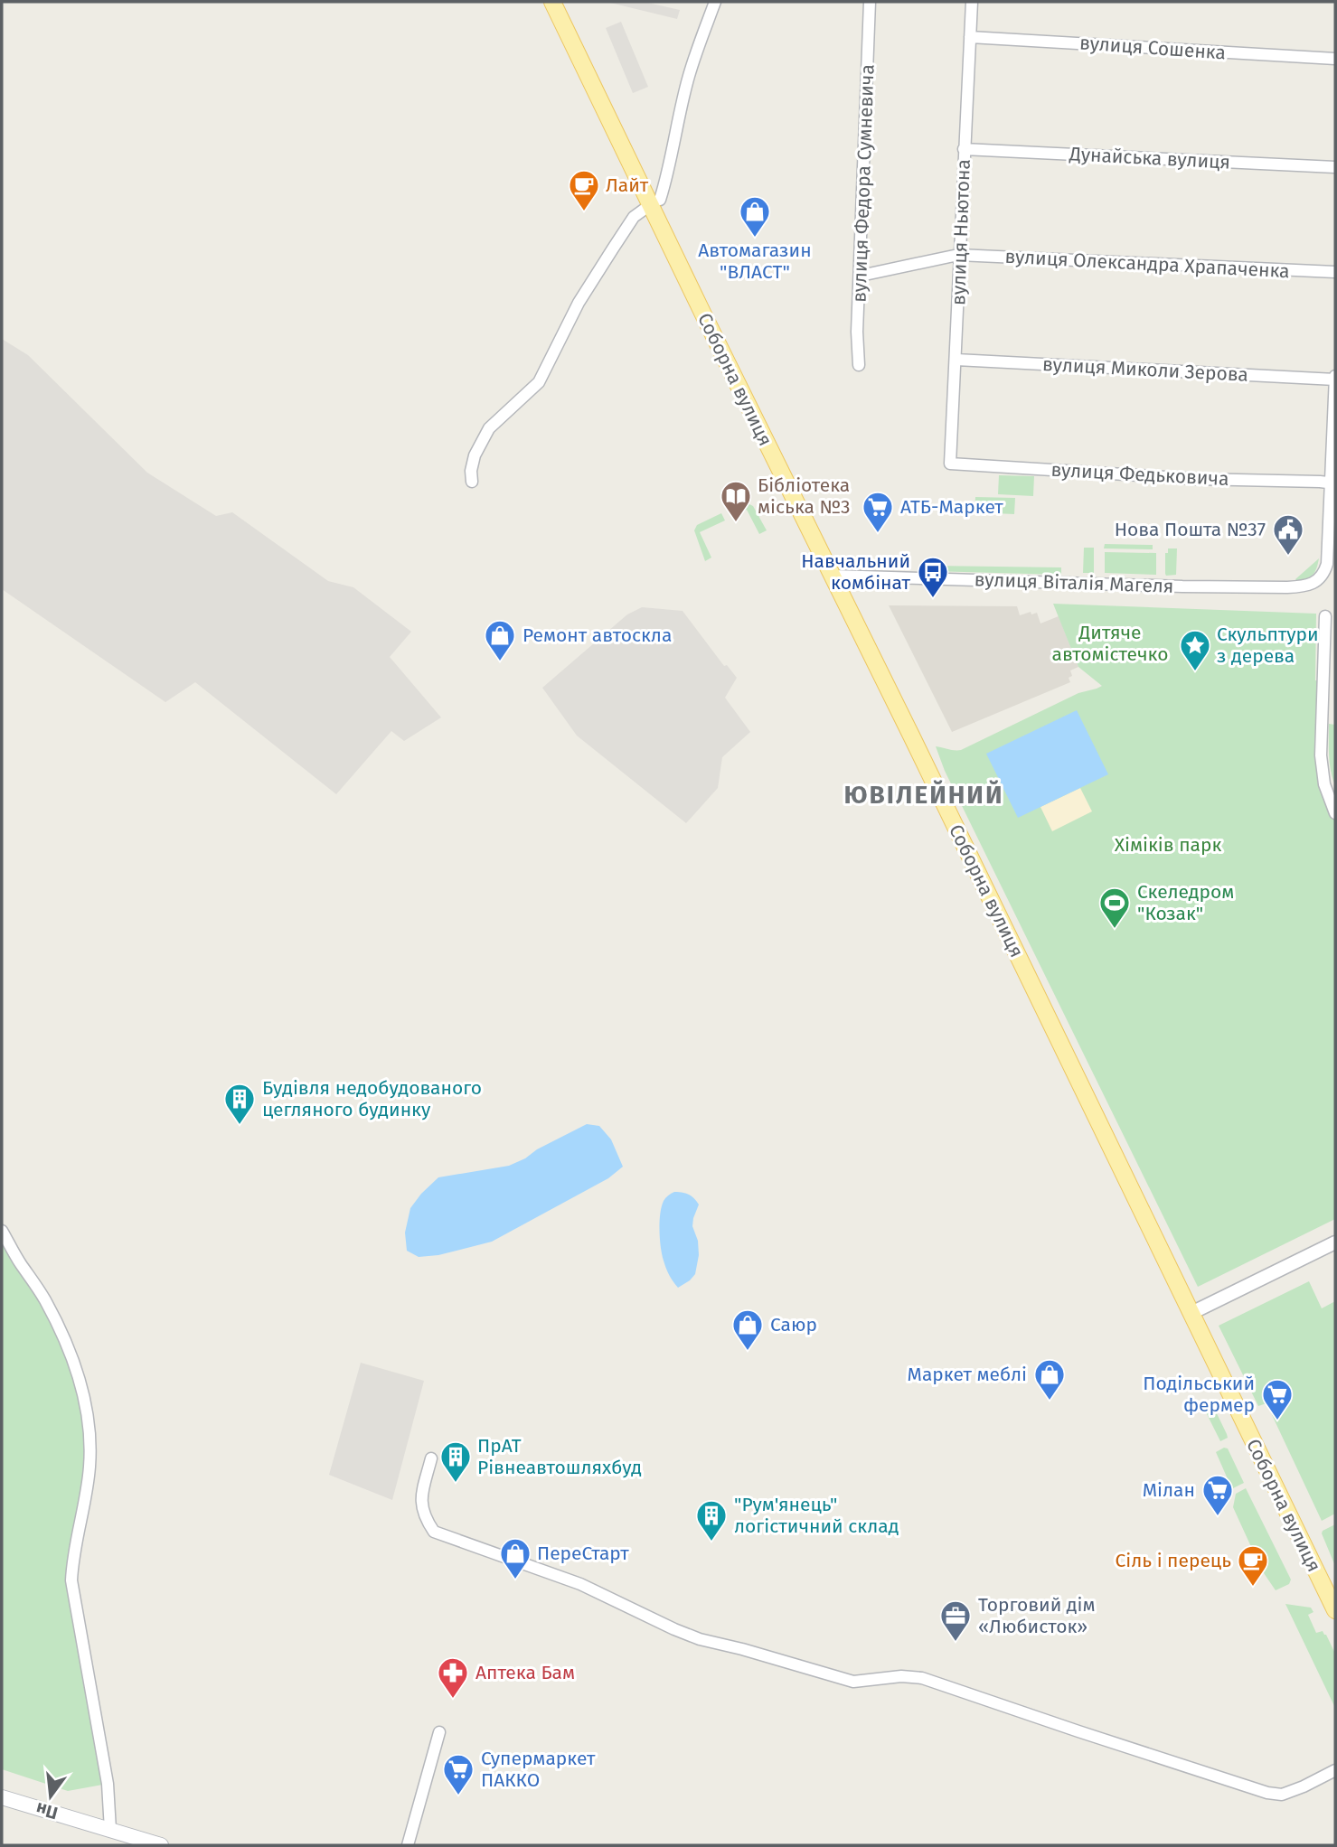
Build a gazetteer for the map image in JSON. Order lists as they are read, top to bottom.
{
  "streets": {
    "main road": ["Соборна вулиця"],
    "street": [
      "вулиця Сошенка",
      "Дунайська вулиця",
      "вулиця Федора Сумневича",
      "вулиця Ньютона",
      "вулиця Олександра Храпаченка",
      "вулиця Миколи Зерова",
      "вулиця Федьковича",
      "вулиця Віталія Магеля"
    ]
  },
  "crossings": [
    ["вулиця Сошенка", "вулиця Ньютона"],
    ["Дунайська вулиця", "вулиця Ньютона"],
    ["вулиця Федора Сумневича", "вулиця Олександра Храпаченка"],
    ["вулиця Ньютона", "вулиця Олександра Храпаченка"],
    ["вулиця Ньютона", "вулиця Миколи Зерова"],
    ["вулиця Ньютона", "вулиця Федьковича"],
    ["Соборна вулиця", "вулиця Віталія Магеля"],
    ["вулиця Федьковича", "вулиця Віталія Магеля"]
  ],
  "districts": ["ЮВІЛЕЙНИЙ"],
  "parks": ["Дитяче автомістечко", "Хіміків парк"],
  "places": {
    "cafe": ["Лайт", "Сіль і перець"],
    "shop": [
      "Автомагазин \"ВЛАСТ\"",
      "Ремонт автоскла",
      "Саюр",
      "Маркет меблі",
      "ПереСтарт"
    ],
    "library": ["Бібліотека міська №3"],
    "supermarket": [
      "АТБ-Маркет",
      "Подільський фермер",
      "Мілан",
      "Супермаркет ПАККО"
    ],
    "public building": ["Нова Пошта №37"],
    "bus stop": ["Навчальний комбінат"],
    "place": ["Скульптури з дерева"],
    "sports": ["Скеледром \"Козак\""],
    "building": ["Будівля недобудованого цегляного будинку", "ПрАТ Рівнеавтошляхбуд", "\"Рум'янець\" логістичний склад"],
    "office": ["Торговий дім «Любисток»"],
    "pharmacy": ["Аптека Бам"]
  },
  "north": "bottom"
}
